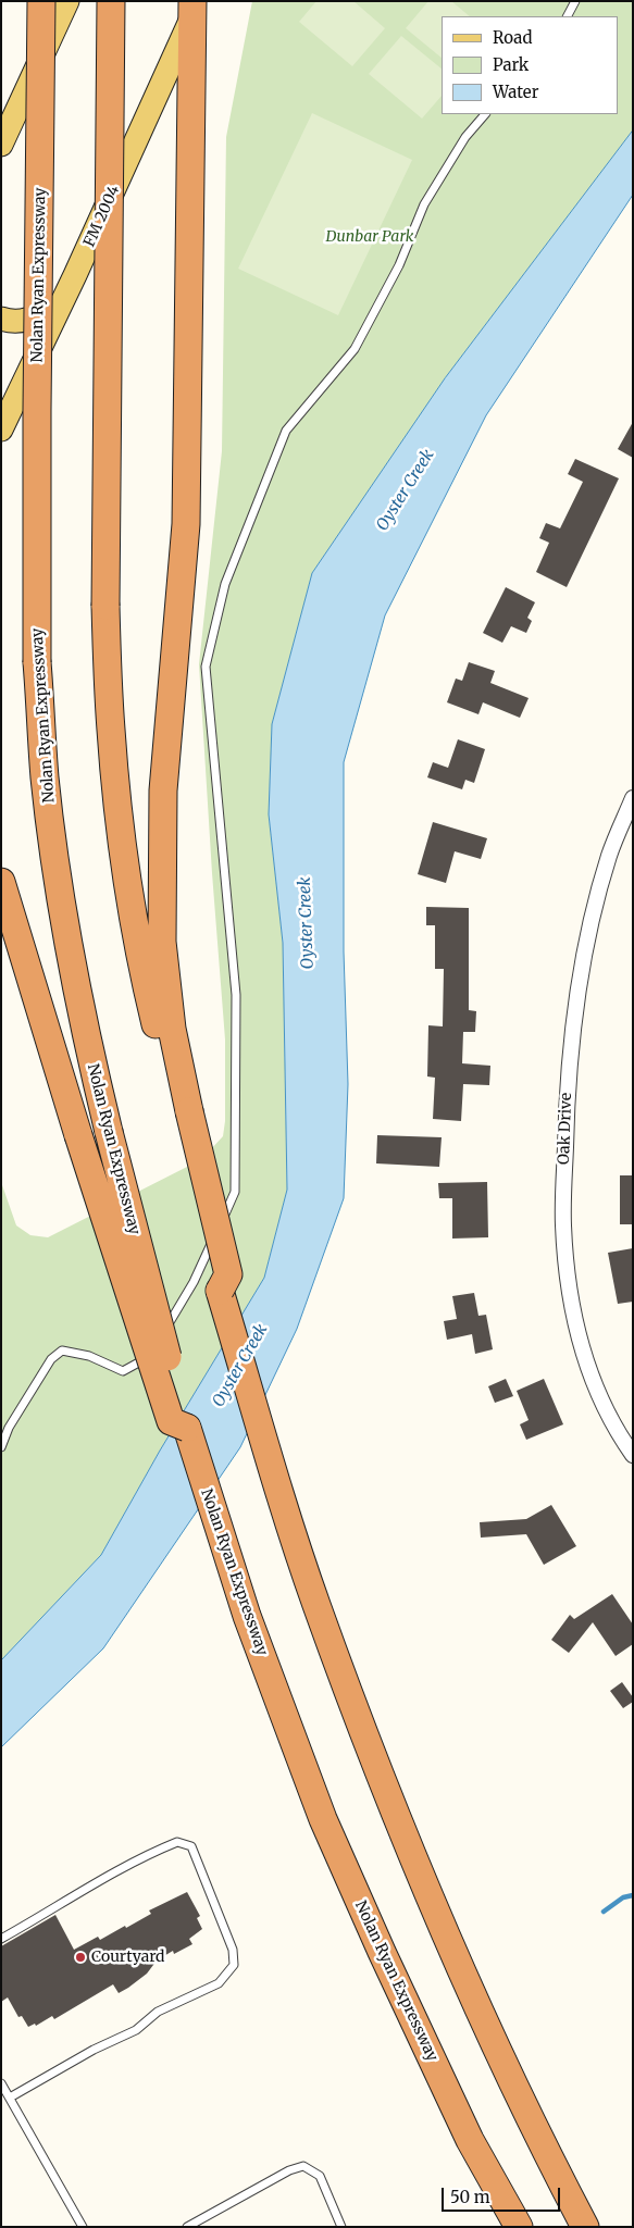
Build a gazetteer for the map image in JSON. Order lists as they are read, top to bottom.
{
  "streets": {
    "highway": ["Nolan Ryan Expressway"],
    "main road": ["FM 2004"],
    "street": ["Oak Drive"]
  },
  "water": ["Oyster Creek"],
  "parks": ["Dunbar Park"],
  "places": ["Courtyard"],
  "legend": ["Road", "Park", "Water"],
  "scale_bar": "50 m"
}
